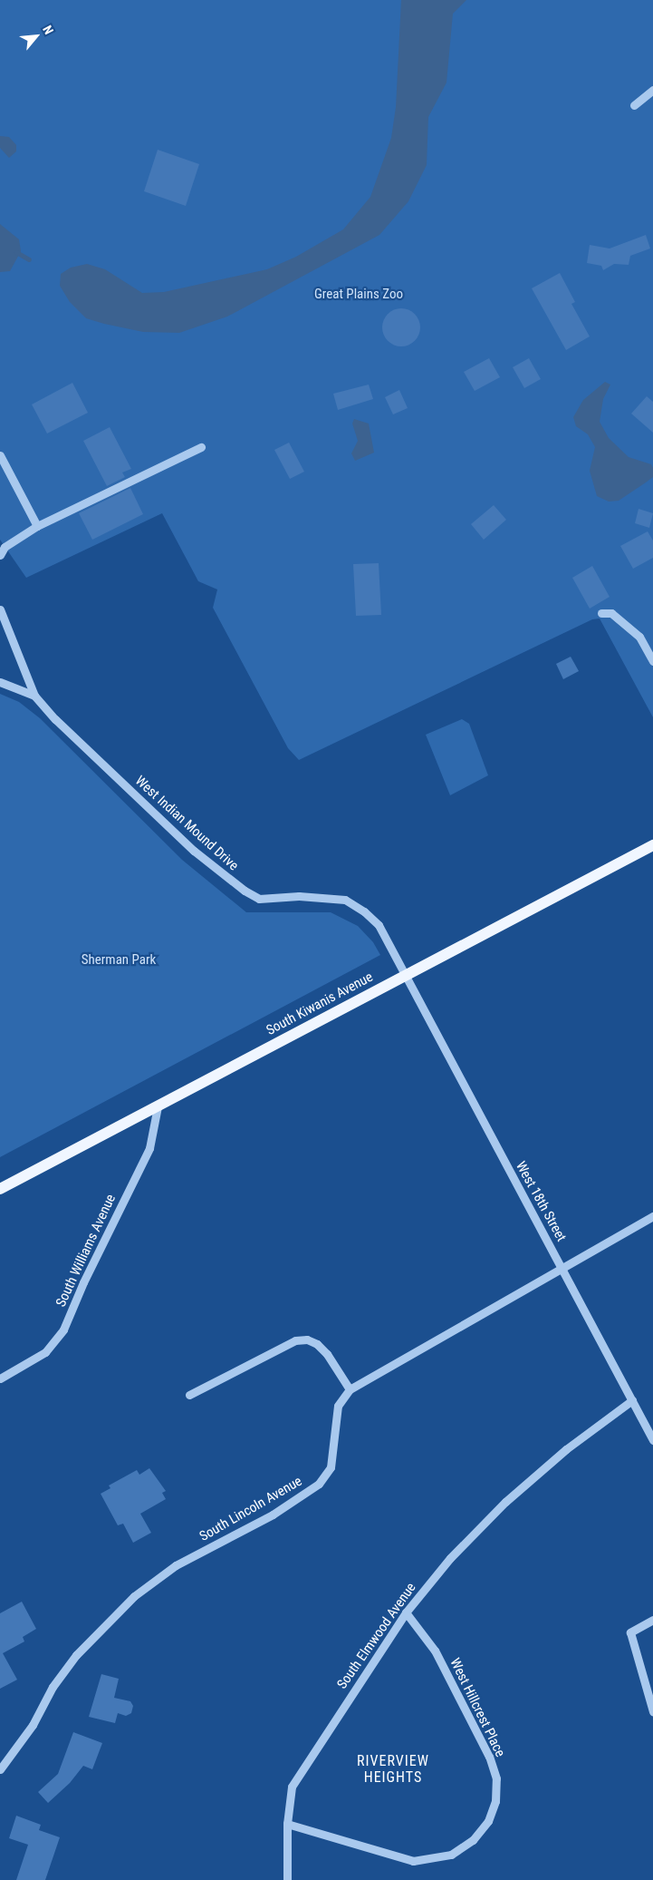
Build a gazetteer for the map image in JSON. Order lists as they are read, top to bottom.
{
  "streets": {
    "main road": ["South Kiwanis Avenue"],
    "street": [
      "West Indian Mound Drive",
      "West 18th Street",
      "South Williams Avenue",
      "South Lincoln Avenue",
      "South Elmwood Avenue",
      "West Hillcrest Place"
    ]
  },
  "crossings": [
    ["West Indian Mound Drive", "South Kiwanis Avenue"],
    ["West Indian Mound Drive", "West 18th Street"],
    ["South Kiwanis Avenue", "West 18th Street"],
    ["South Kiwanis Avenue", "South Williams Avenue"],
    ["West 18th Street", "South Lincoln Avenue"],
    ["West 18th Street", "South Elmwood Avenue"],
    ["South Elmwood Avenue", "West Hillcrest Place"]
  ],
  "districts": ["RIVERVIEW HEIGHTS"],
  "parks": ["Great Plains Zoo", "Sherman Park"],
  "north": "top right"
}
